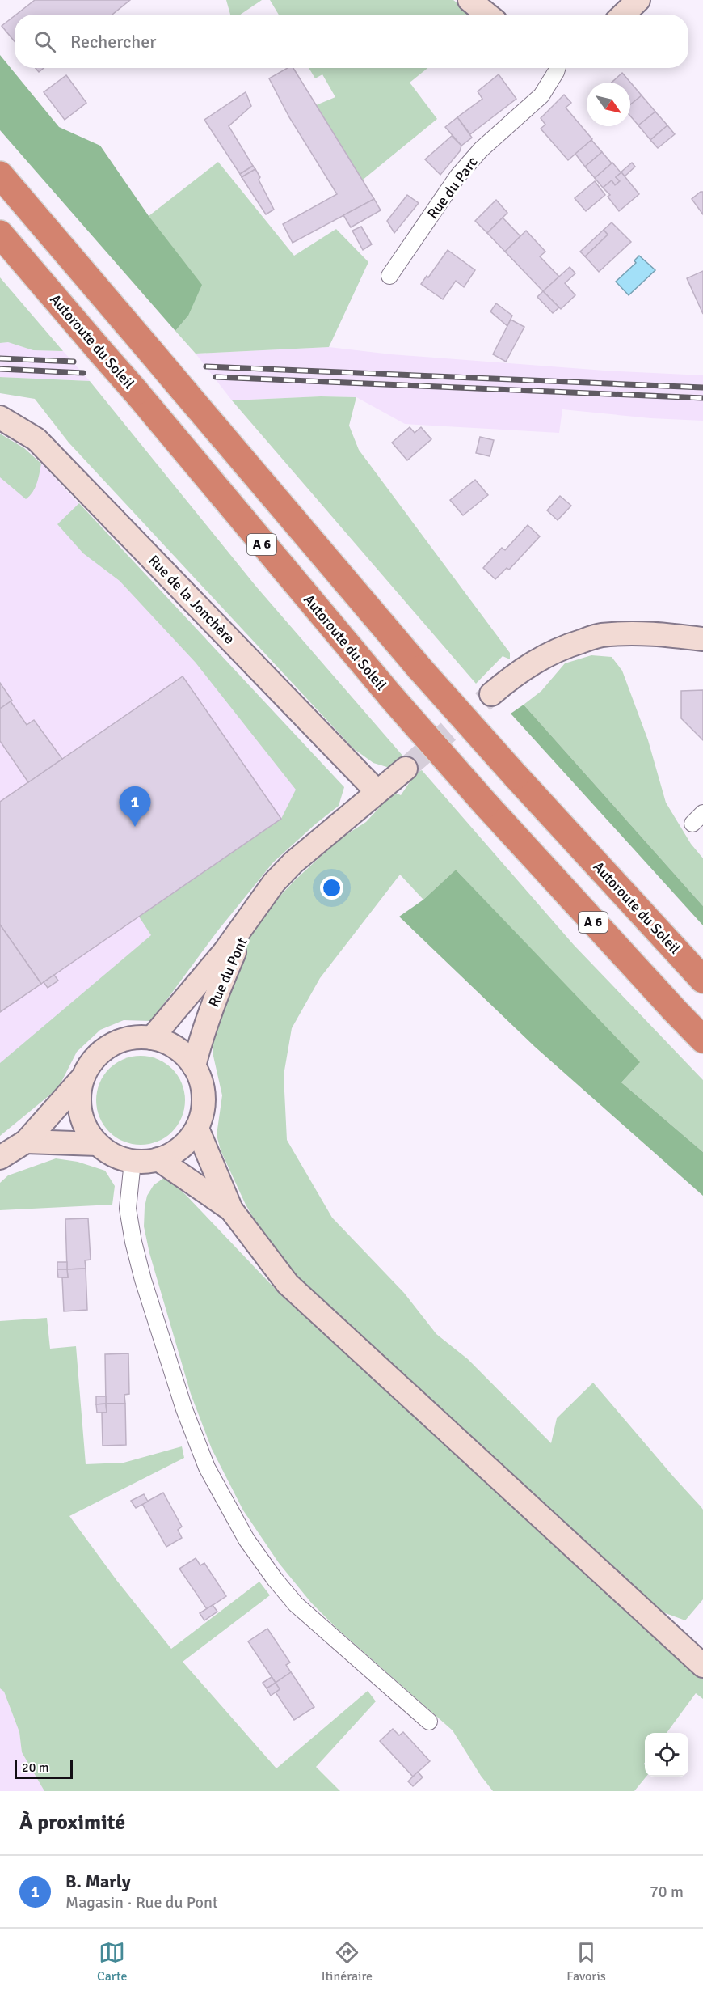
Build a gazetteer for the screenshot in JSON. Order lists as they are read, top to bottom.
{
  "streets": {
    "highway": ["Autoroute du Soleil", "A 6"],
    "street": ["Rue du Parc", "Rue de la Jonchère", "Rue du Pont"]
  },
  "crossings": [
    ["Rue de la Jonchère", "Rue du Pont"]
  ],
  "scale_bar": "20 m",
  "north": "bottom right",
  "page": {
    "search": "Rechercher",
    "pins": "1",
    "scale": "20 m",
    "heading": "À proximité",
    "list": [
      {
        "mark": "1",
        "name": "B. Marly",
        "note": "Magasin · Rue du Pont",
        "value": "70 m"
      }
    ],
    "nav": ["Carte", "Itinéraire", "Favoris"]
  }
}
